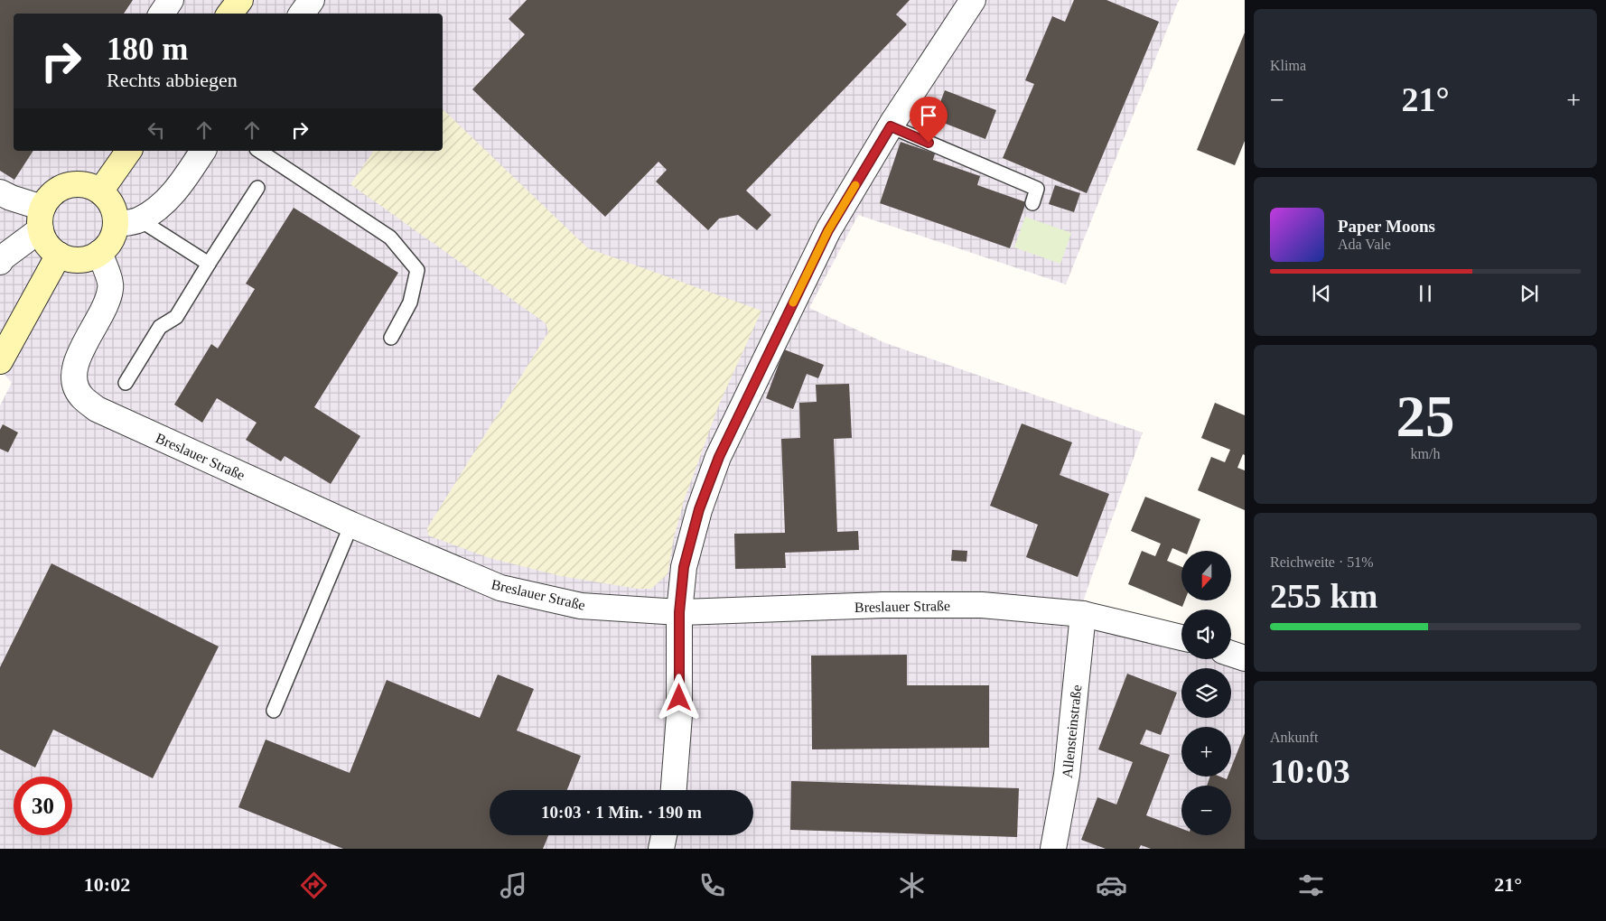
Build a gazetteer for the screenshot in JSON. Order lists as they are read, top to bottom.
{
  "streets": {
    "street": ["Breslauer Straße", "Allensteinstraße"]
  },
  "crossings": [
    ["Breslauer Straße", "Allensteinstraße"]
  ],
  "north": "bottom",
  "page": {
    "tile": [
      "Klima",
      ["25", "km/h"],
      ["Reichweite · 51%", "255 km"],
      ["Ankunft", "10:03"]
    ],
    "turn": ["180 m", "Rechts abbiegen"],
    "heat": ["−", "21°", "+"],
    "song": ["Paper Moons", "Ada Vale"],
    "map_buttons": ["+", "−"],
    "limit": "30",
    "trip": "10:03 · 1 Min. · 190 m",
    "tabs": ["10:02", "21°"]
  }
}
